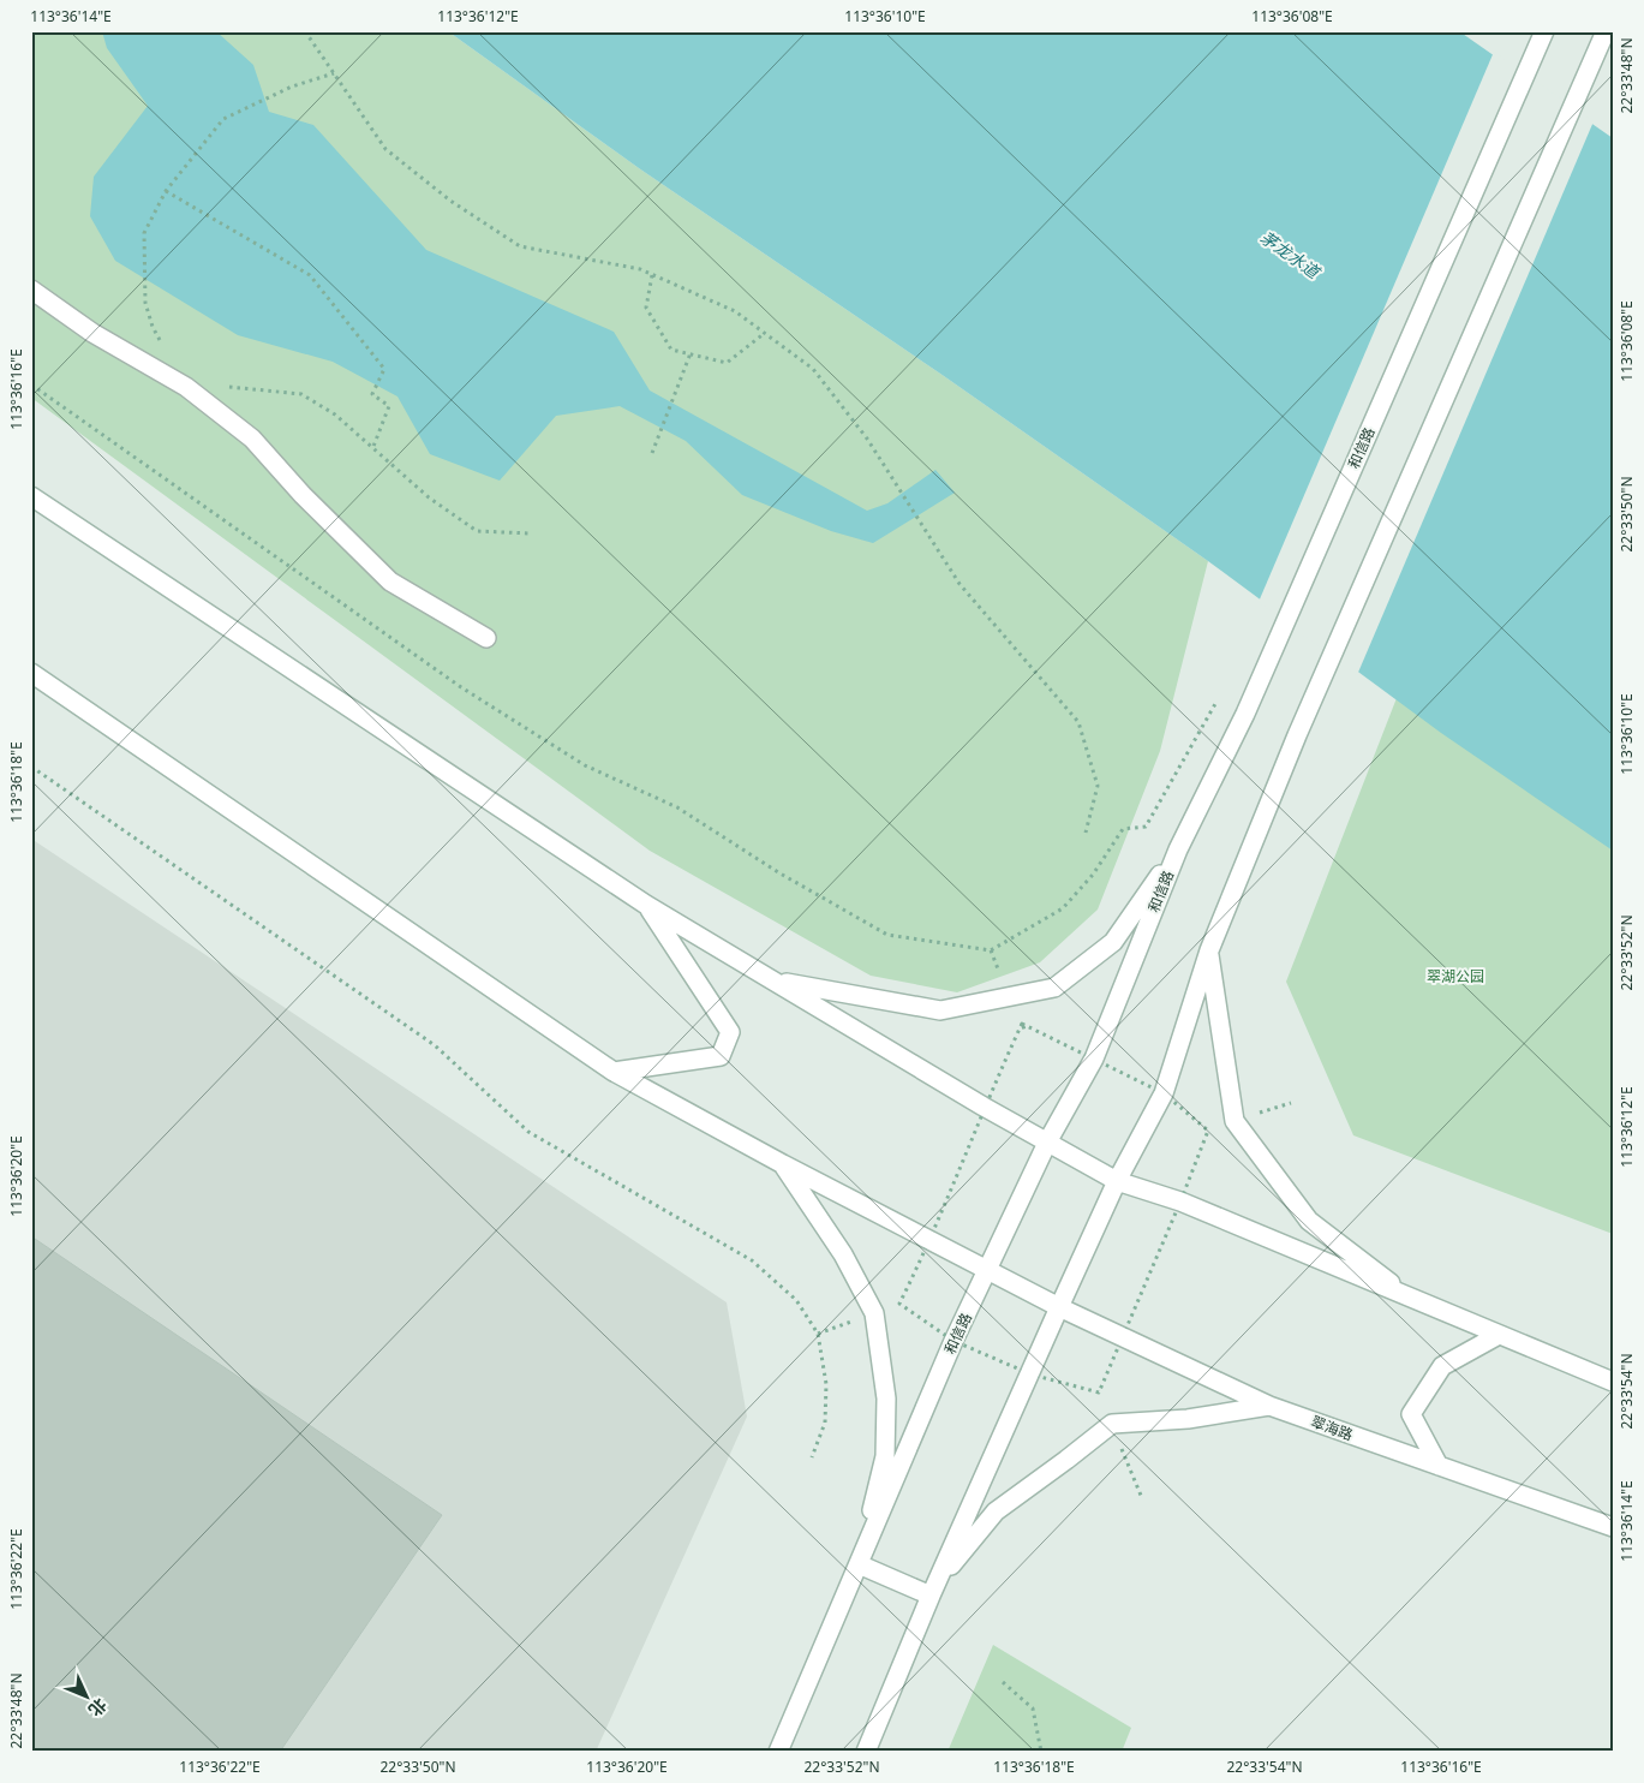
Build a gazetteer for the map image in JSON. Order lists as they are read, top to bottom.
{
  "streets": {
    "street": ["和信路", "翠海路"]
  },
  "crossings": [
    ["和信路", "翠海路"]
  ],
  "water": ["茅龙水道"],
  "parks": ["翠湖公园"],
  "north": "bottom right",
  "coordinates": [
    "113°36'14\"E",
    "113°36'12\"E",
    "113°36'10\"E",
    "113°36'08\"E",
    "22°33'48\"N",
    "113°36'16\"E",
    "22°33'50\"N",
    "113°36'18\"E",
    "22°33'52\"N",
    "113°36'20\"E",
    "22°33'54\"N",
    "113°36'22\"E"
  ]
}
